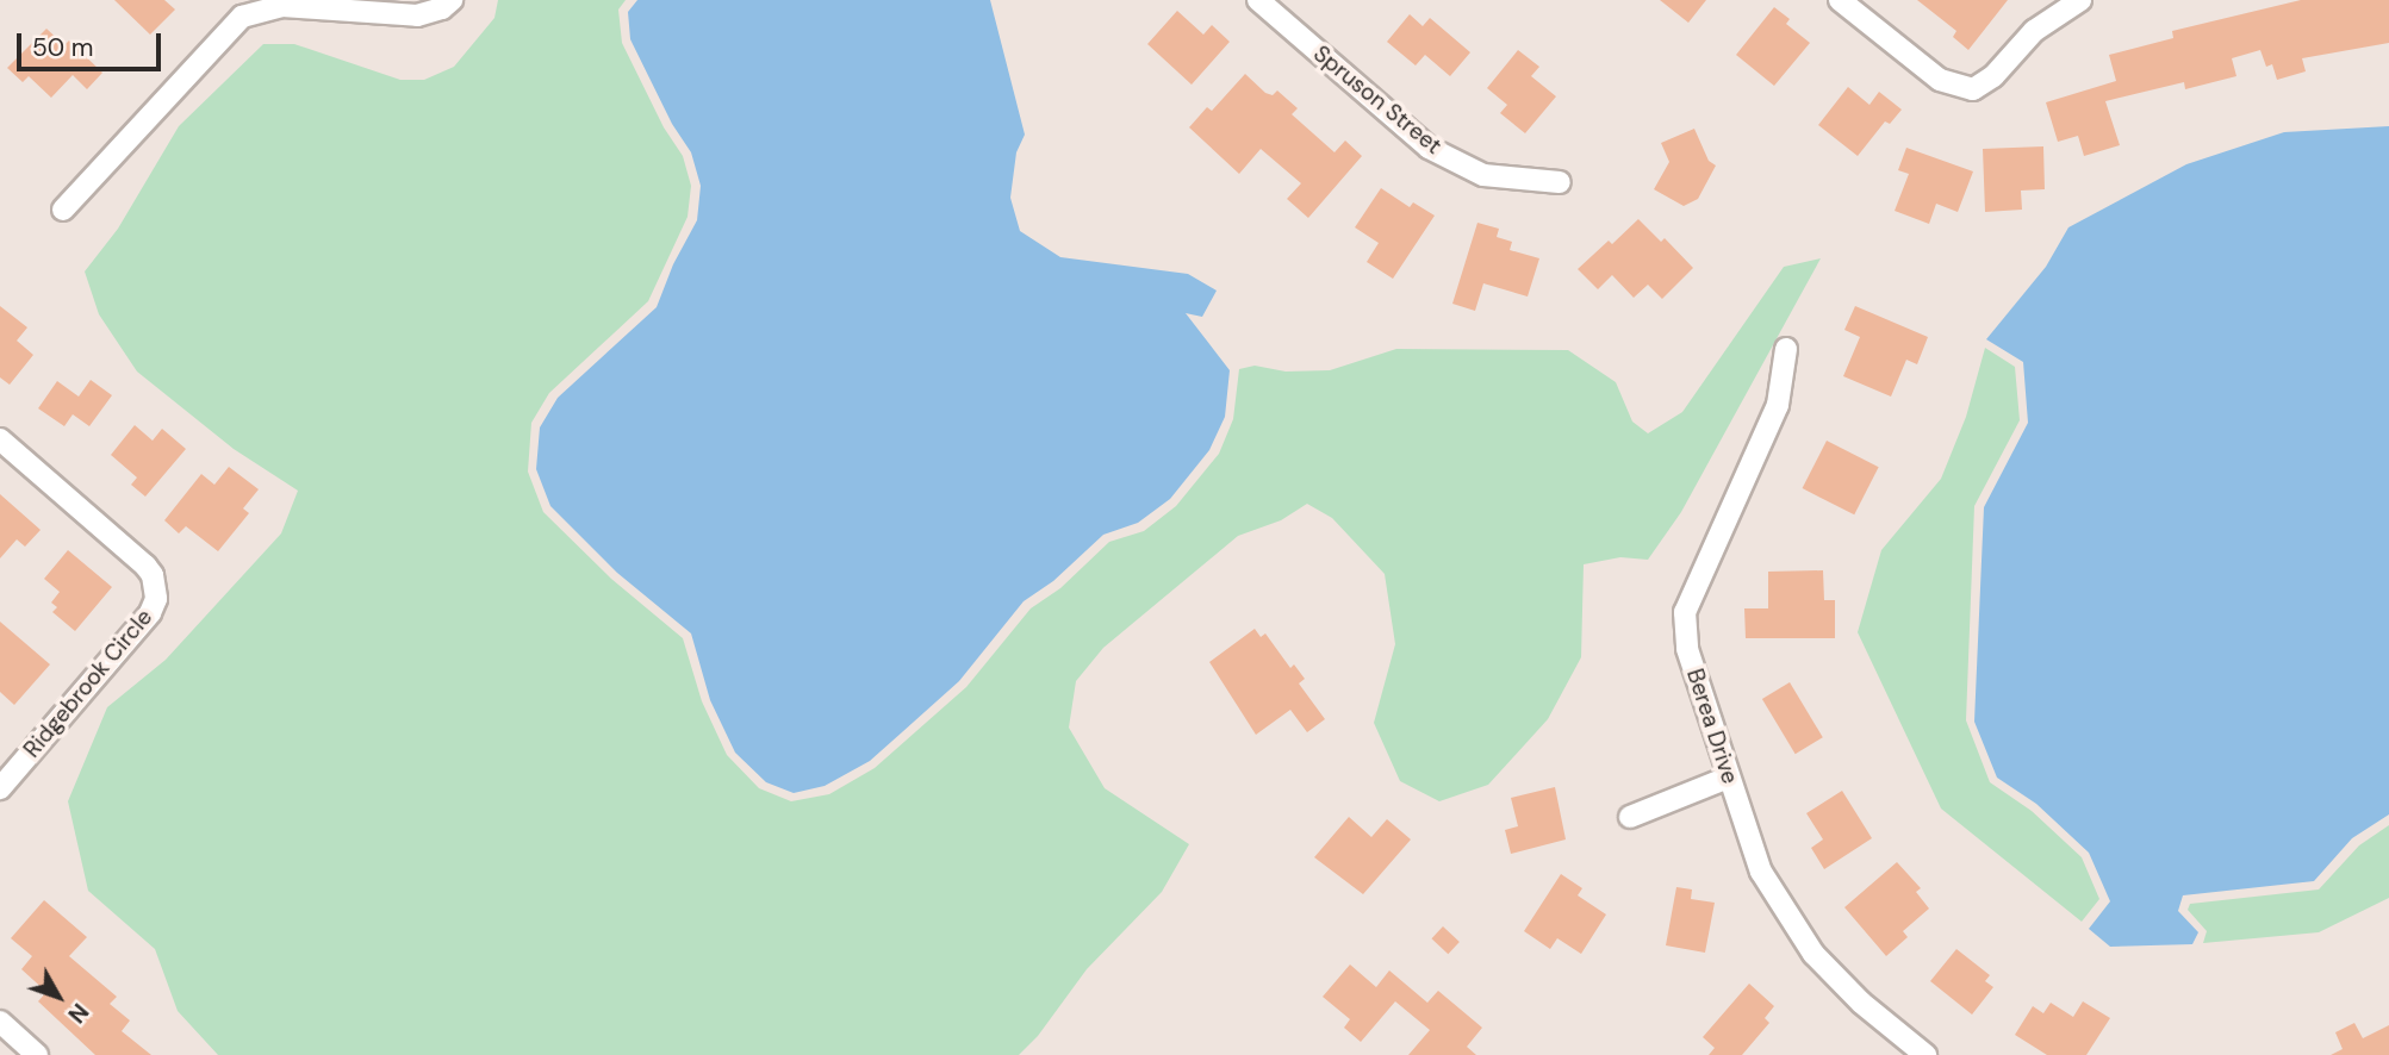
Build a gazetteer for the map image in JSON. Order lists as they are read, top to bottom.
{
  "streets": {
    "street": ["Spruson Street", "Ridgebrook Circle", "Berea Drive"]
  },
  "scale_bar": "50 m",
  "north": "bottom right"
}
